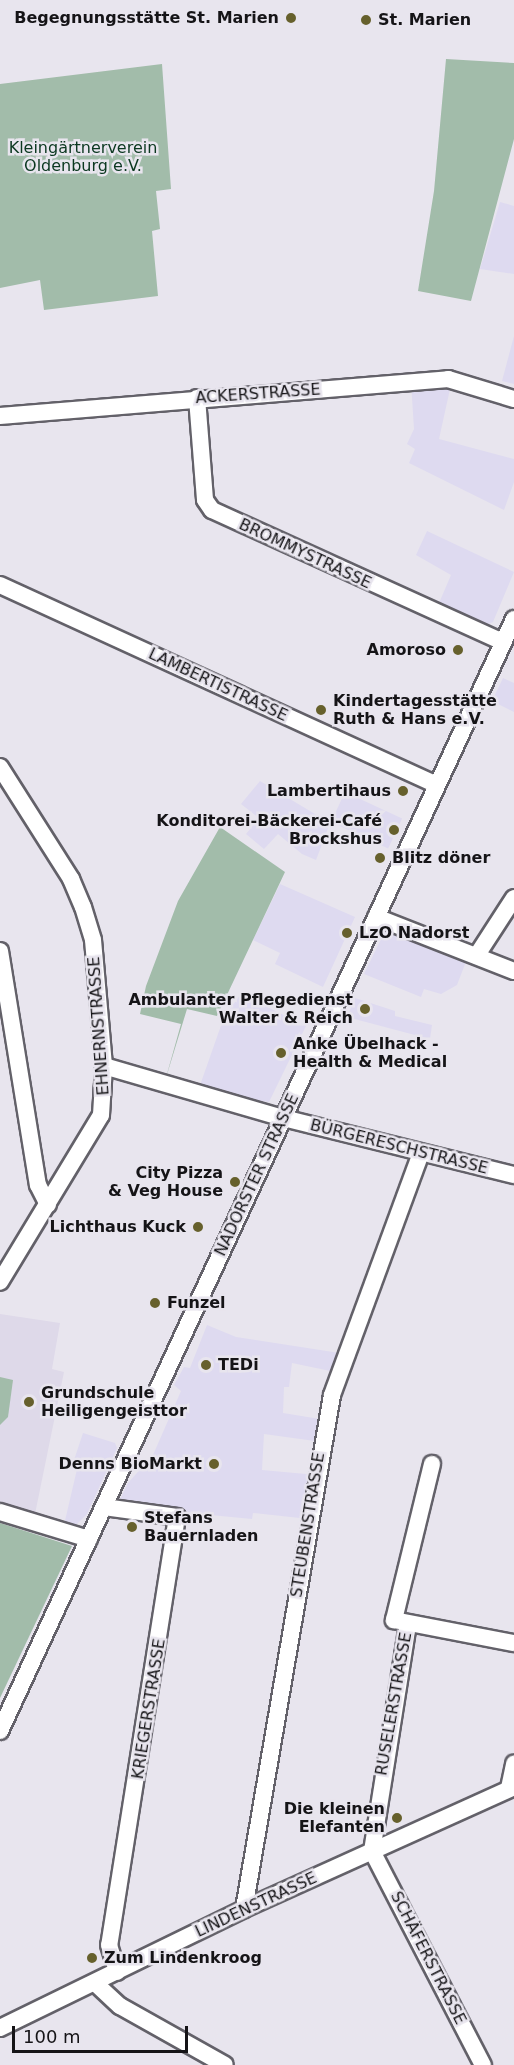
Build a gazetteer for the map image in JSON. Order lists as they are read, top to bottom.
{
  "streets": {
    "street": [
      "ACKERSTRASSE",
      "BROMMYSTRASSE",
      "LAMBERTISTRASSE",
      "EHNERNSTRASSE",
      "BÜRGERESCHSTRASSE",
      "NADORSTER STRASSE",
      "STEUBENSTRASSE",
      "RUSELERSTRASSE",
      "KRIEGERSTRASSE",
      "LINDENSTRASSE",
      "SCHÄFERSTRASSE"
    ]
  },
  "crossings": [
    ["ACKERSTRASSE", "BROMMYSTRASSE"],
    ["BROMMYSTRASSE", "NADORSTER STRASSE"],
    ["LAMBERTISTRASSE", "NADORSTER STRASSE"],
    ["EHNERNSTRASSE", "BÜRGERESCHSTRASSE"],
    ["BÜRGERESCHSTRASSE", "NADORSTER STRASSE"],
    ["BÜRGERESCHSTRASSE", "STEUBENSTRASSE"],
    ["NADORSTER STRASSE", "KRIEGERSTRASSE"],
    ["STEUBENSTRASSE", "LINDENSTRASSE"],
    ["RUSELERSTRASSE", "LINDENSTRASSE"],
    ["RUSELERSTRASSE", "SCHÄFERSTRASSE"],
    ["KRIEGERSTRASSE", "LINDENSTRASSE"],
    ["LINDENSTRASSE", "SCHÄFERSTRASSE"]
  ],
  "parks": ["Kleingärtnerverein Oldenburg e.V."],
  "places": [
    "Begegnungsstätte St. Marien",
    "St. Marien",
    "Amoroso",
    "Kindertagesstätte Ruth & Hans e.V.",
    "Lambertihaus",
    "Konditorei-Bäckerei-Café Brockshus",
    "Blitz döner",
    "LzO Nadorst",
    "Ambulanter Pflegedienst Walter & Reich",
    "Anke Übelhack - Health & Medical",
    "City Pizza & Veg House",
    "Lichthaus Kuck",
    "Funzel",
    "TEDi",
    "Grundschule Heiligengeisttor",
    "Denns BioMarkt",
    "Stefans Bauernladen",
    "Die kleinen Elefanten",
    "Zum Lindenkroog"
  ],
  "scale_bar": "100 m"
}
